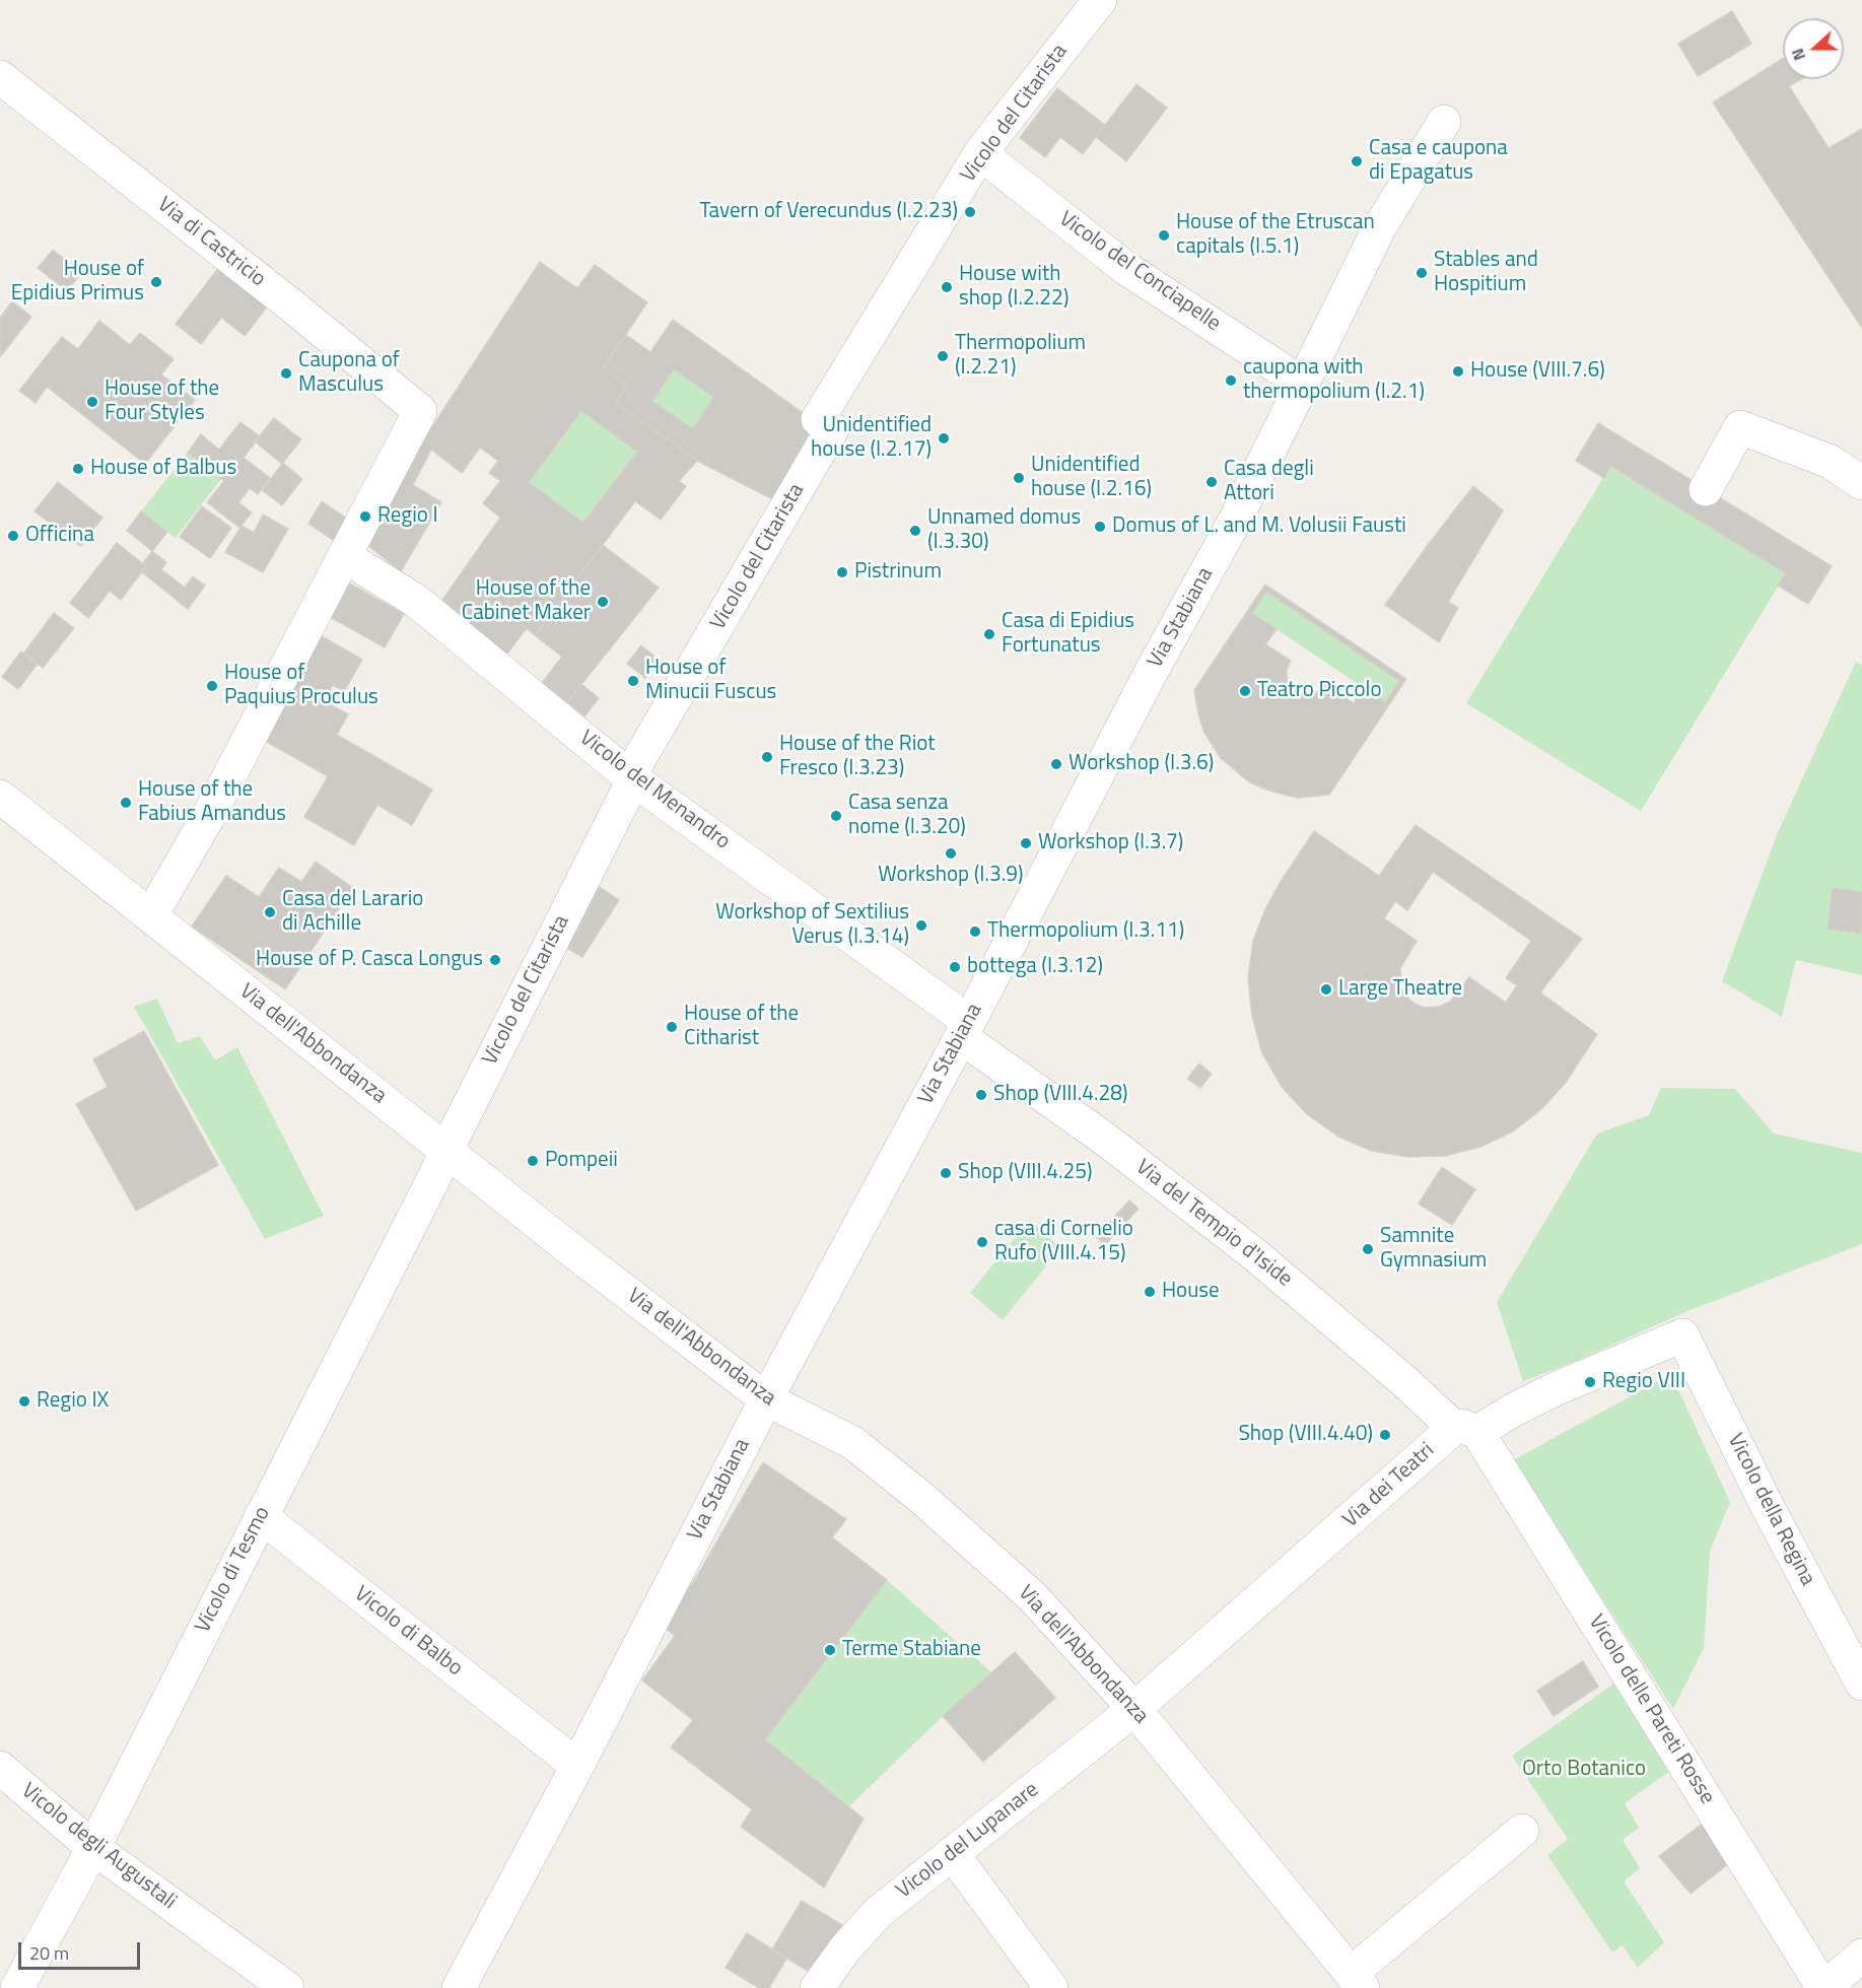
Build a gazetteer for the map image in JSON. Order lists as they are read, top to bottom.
{
  "streets": {
    "street": [
      "Vicolo del Citarista",
      "Via di Castricio",
      "Vicolo del Conciapelle",
      "Via Stabiana",
      "Vicolo del Menandro",
      "Via dell'Abbondanza",
      "Via del Tempio d'Iside",
      "Via dei Teatri",
      "Vicolo della Regina",
      "Vicolo di Tesmo",
      "Vicolo di Balbo",
      "Vicolo delle Pareti Rosse",
      "Vicolo del Lupanare",
      "Vicolo degli Augustali"
    ]
  },
  "crossings": [
    ["Vicolo del Citarista", "Vicolo del Conciapelle"],
    ["Vicolo del Citarista", "Vicolo del Menandro"],
    ["Vicolo del Citarista", "Via dell'Abbondanza"],
    ["Vicolo del Citarista", "Vicolo di Tesmo"],
    ["Via di Castricio", "Vicolo del Menandro"],
    ["Vicolo del Conciapelle", "Via Stabiana"],
    ["Via Stabiana", "Vicolo del Menandro"],
    ["Via Stabiana", "Via dell'Abbondanza"],
    ["Via Stabiana", "Via del Tempio d'Iside"],
    ["Via Stabiana", "Vicolo di Balbo"],
    ["Vicolo del Menandro", "Via del Tempio d'Iside"],
    ["Via dell'Abbondanza", "Via dei Teatri"],
    ["Via dell'Abbondanza", "Vicolo di Tesmo"],
    ["Via dell'Abbondanza", "Vicolo del Lupanare"],
    ["Via del Tempio d'Iside", "Via dei Teatri"],
    ["Via del Tempio d'Iside", "Vicolo delle Pareti Rosse"],
    ["Via dei Teatri", "Vicolo della Regina"],
    ["Via dei Teatri", "Vicolo delle Pareti Rosse"],
    ["Via dei Teatri", "Vicolo del Lupanare"],
    ["Vicolo di Tesmo", "Vicolo di Balbo"],
    ["Vicolo di Tesmo", "Vicolo degli Augustali"]
  ],
  "parks": ["Orto Botanico"],
  "places": [
    "Casa e caupona di Epagatus",
    "Tavern of Verecundus (I.2.23)",
    "House of the Etruscan capitals (I.5.1)",
    "Stables and Hospitium",
    "House of Epidius Primus",
    "House with shop (I.2.22)",
    "Thermopolium (I.2.21)",
    "House (VIII.7.6)",
    "Caupona of Masculus",
    "caupona with thermopolium (I.2.1)",
    "House of the Four Styles",
    "Unidentified house (I.2.17)",
    "House of Balbus",
    "Unidentified house (I.2.16)",
    "Casa degli Attori",
    "Regio I",
    "Domus of L. and M. Volusii Fausti",
    "Unnamed domus (I.3.30)",
    "Officina",
    "Pistrinum",
    "House of the Cabinet Maker",
    "Casa di Epidius Fortunatus",
    "House of Minucii Fuscus",
    "House of Paquius Proculus",
    "Teatro Piccolo",
    "House of the Riot Fresco (I.3.23)",
    "Workshop (I.3.6)",
    "House of the Fabius Amandus",
    "Casa senza nome (I.3.20)",
    "Workshop (I.3.7)",
    "Workshop (I.3.9)",
    "Casa del Larario di Achille",
    "Workshop of Sextilius Verus (I.3.14)",
    "Thermopolium (I.3.11)",
    "House of P. Casca Longus",
    "bottega (I.3.12)",
    "Large Theatre",
    "House of the Citharist",
    "Shop (VIII.4.28)",
    "Pompeii",
    "Shop (VIII.4.25)",
    "casa di Cornelio Rufo (VIII.4.15)",
    "Samnite Gymnasium",
    "House",
    "Regio VIII",
    "Regio IX",
    "Shop (VIII.4.40)",
    "Terme Stabiane"
  ],
  "scale_bar": "20 m",
  "north": "left"
}
